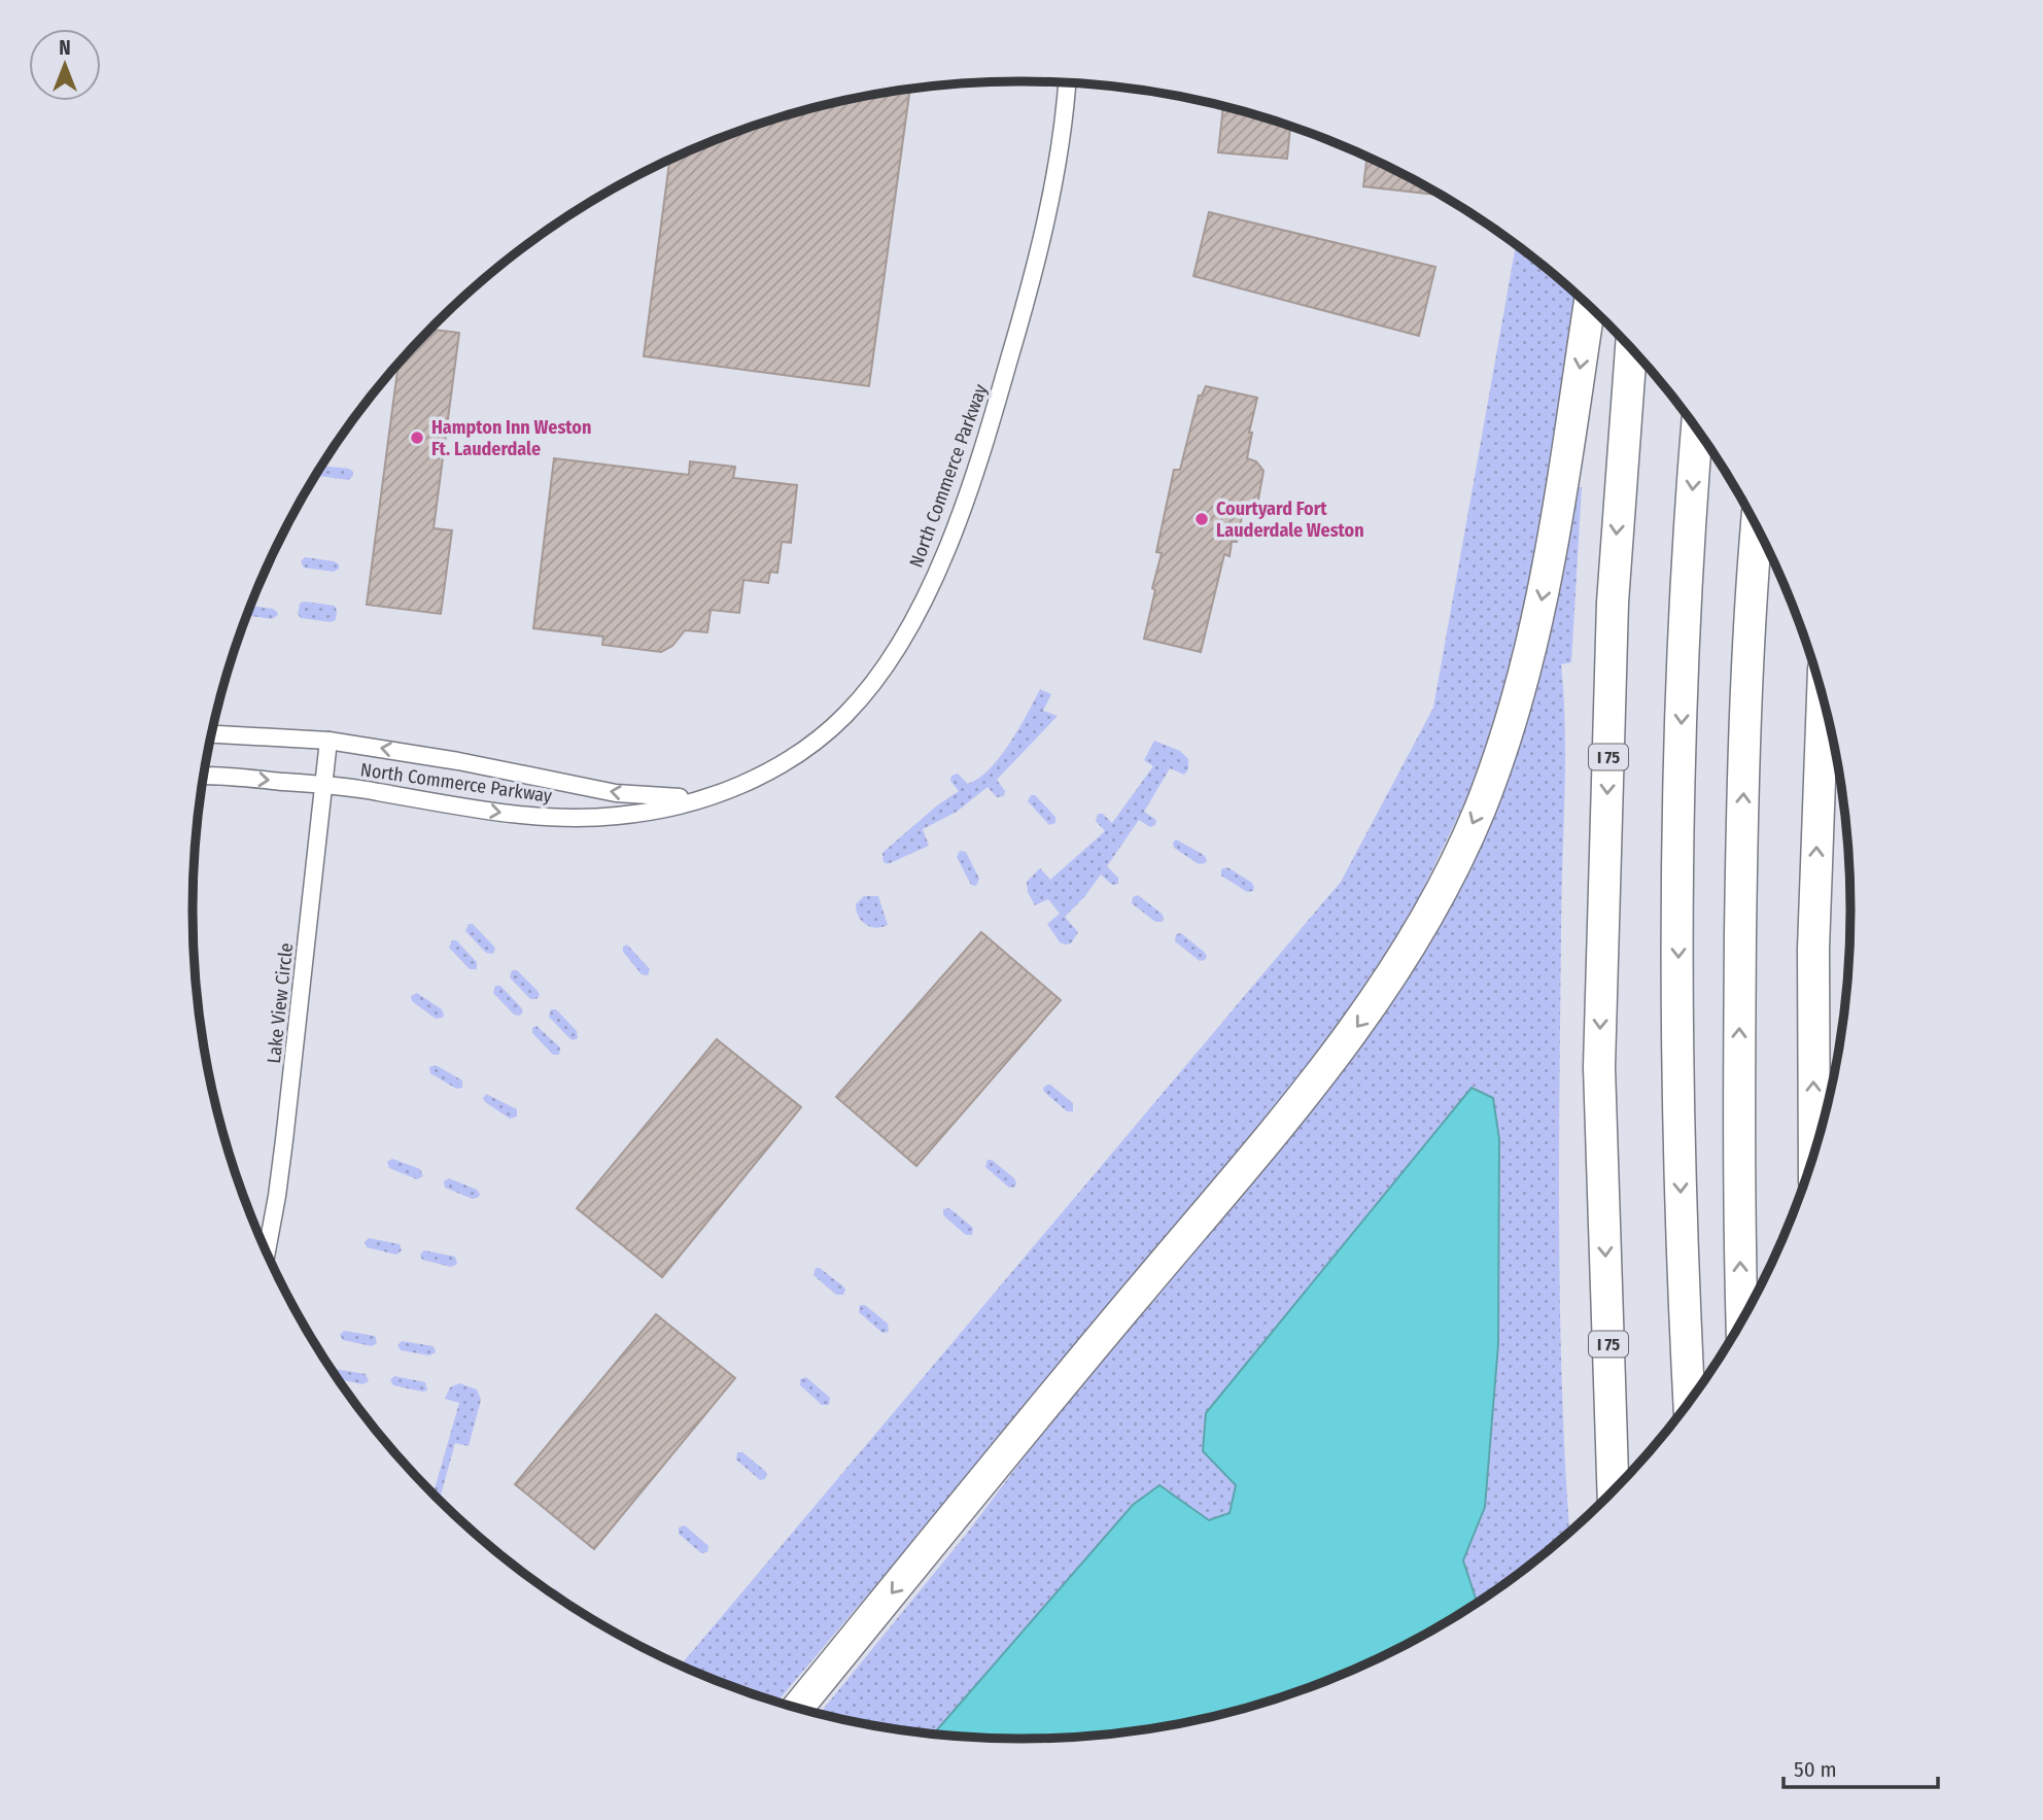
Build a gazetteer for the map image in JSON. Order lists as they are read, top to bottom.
{
  "streets": {
    "highway": ["I 75"],
    "street": ["North Commerce Parkway", "Lake View Circle"]
  },
  "crossings": [
    ["North Commerce Parkway", "Lake View Circle"]
  ],
  "places": ["Hampton Inn Weston Ft. Lauderdale", "Courtyard Fort Lauderdale Weston"],
  "scale_bar": "50 m",
  "north": "top"
}
